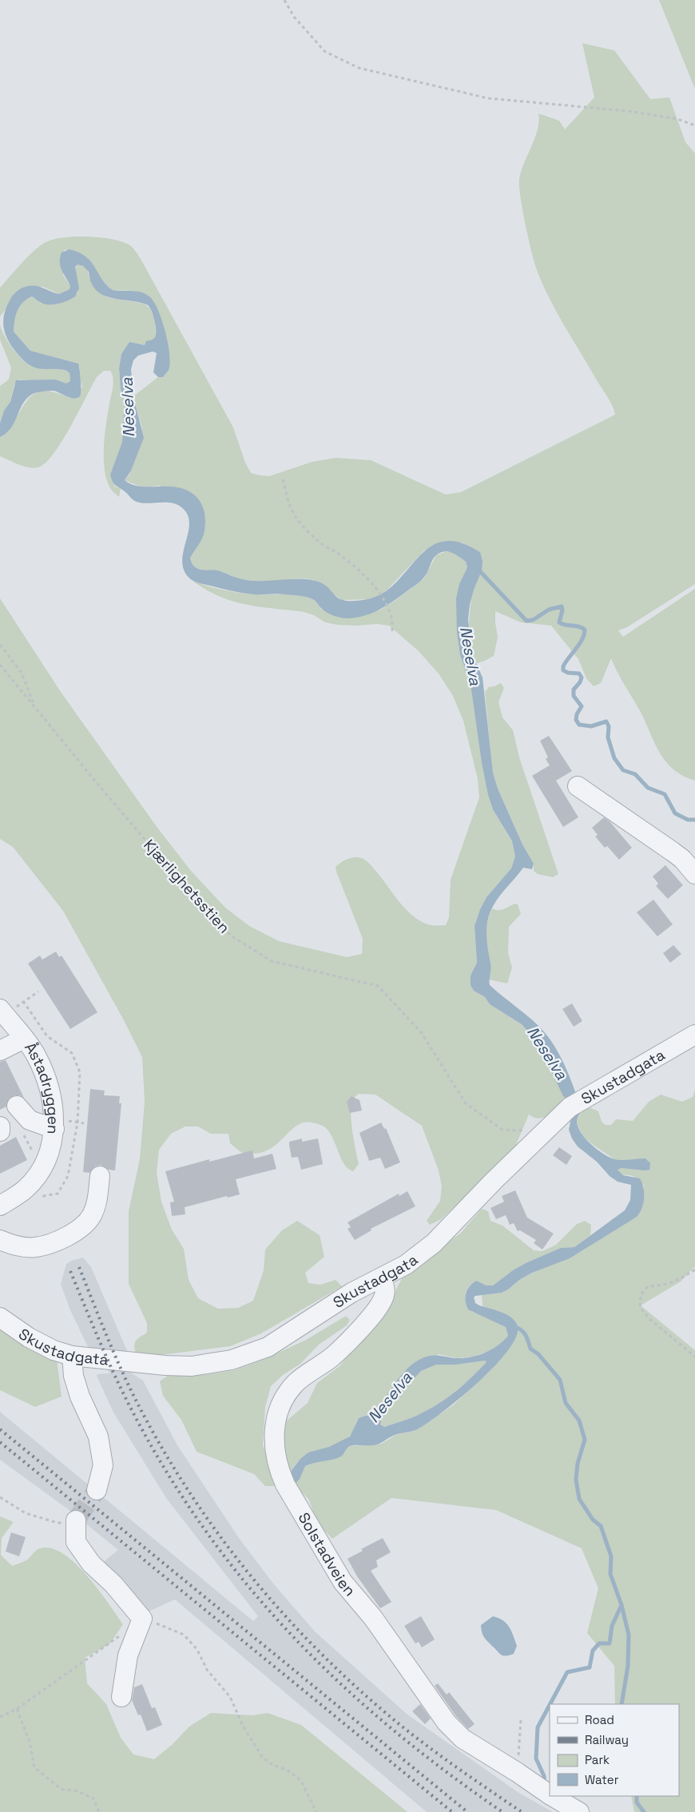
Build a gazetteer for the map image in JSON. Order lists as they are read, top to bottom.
{
  "streets": {
    "street": ["Skustadgata", "Åstadryggen", "Solstadveien"],
    "path": ["Kjærlighetsstien"]
  },
  "crossings": [
    ["Kjærlighetsstien", "Skustadgata"],
    ["Skustadgata", "Solstadveien"]
  ],
  "water": ["Neselva"],
  "legend": [
    "Road",
    "Railway",
    "Park",
    "Water"
  ]
}
